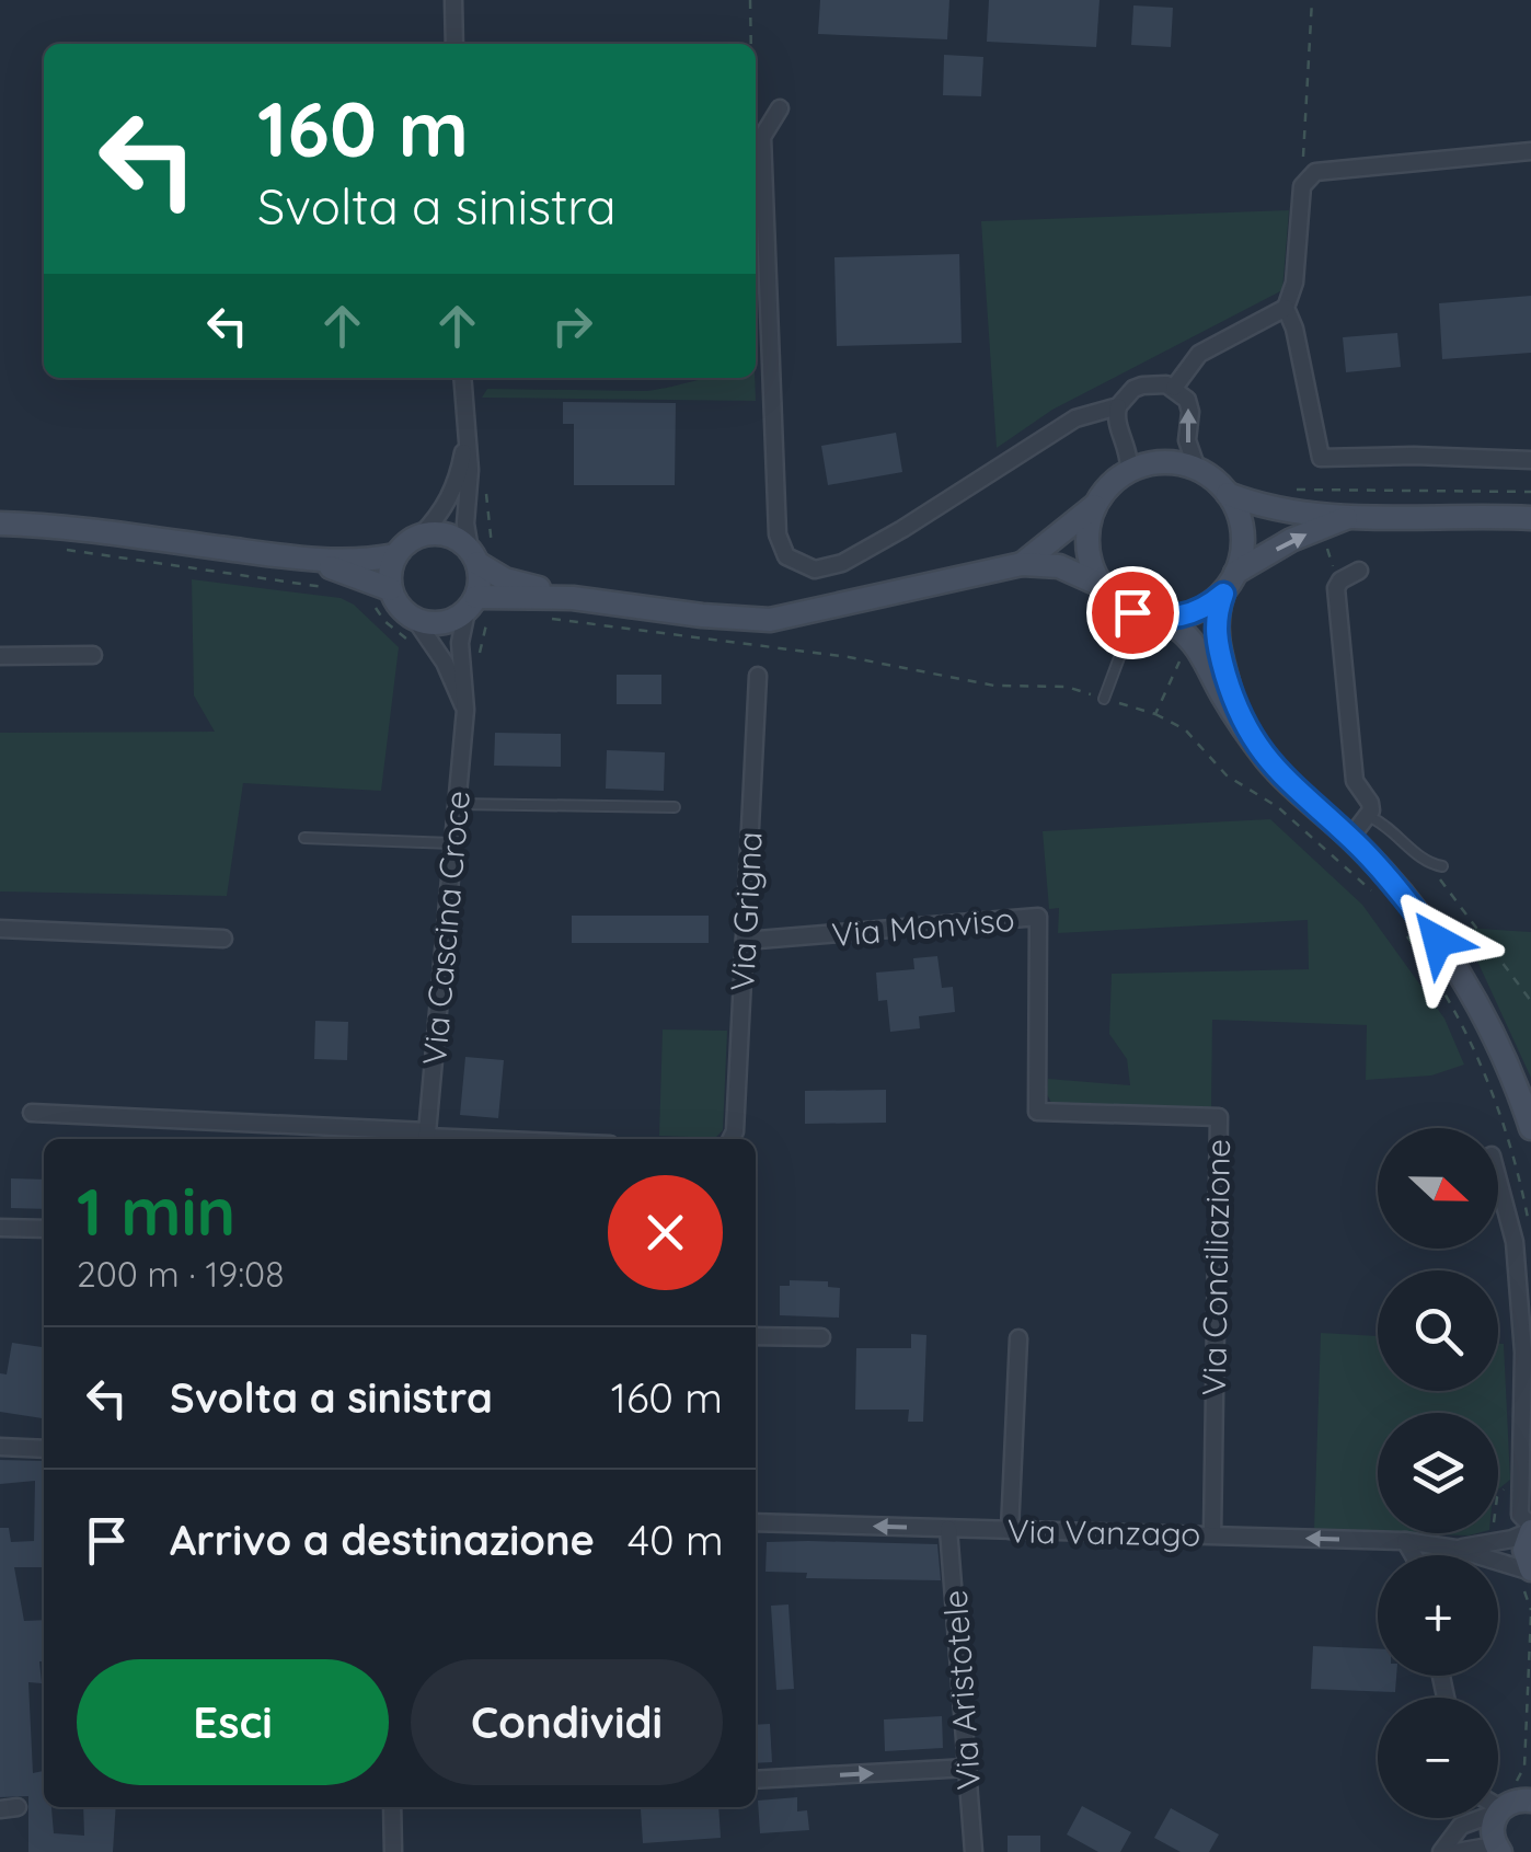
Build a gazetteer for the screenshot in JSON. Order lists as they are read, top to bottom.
{
  "streets": {
    "street": [
      "Via Grigna",
      "Via Monviso",
      "Via Cascina Croce",
      "Via Conciliazione",
      "Via Vanzago",
      "Via Aristotele"
    ]
  },
  "crossings": [
    ["Via Grigna", "Via Monviso"],
    ["Via Monviso", "Via Conciliazione"],
    ["Via Conciliazione", "Via Vanzago"],
    ["Via Vanzago", "Via Aristotele"]
  ],
  "one_way": ["Via Vanzago"],
  "north": "right",
  "page": {
    "turn": ["160 m", "Svolta a sinistra"],
    "map_buttons": ["+", "−"],
    "heading": ["1 min", "200 m · 19:08"],
    "list": [
      {
        "name": "Svolta a sinistra",
        "value": "160 m"
      },
      {
        "name": "Arrivo a destinazione",
        "value": "40 m"
      }
    ],
    "buttons": ["Esci", "Condividi"]
  }
}
